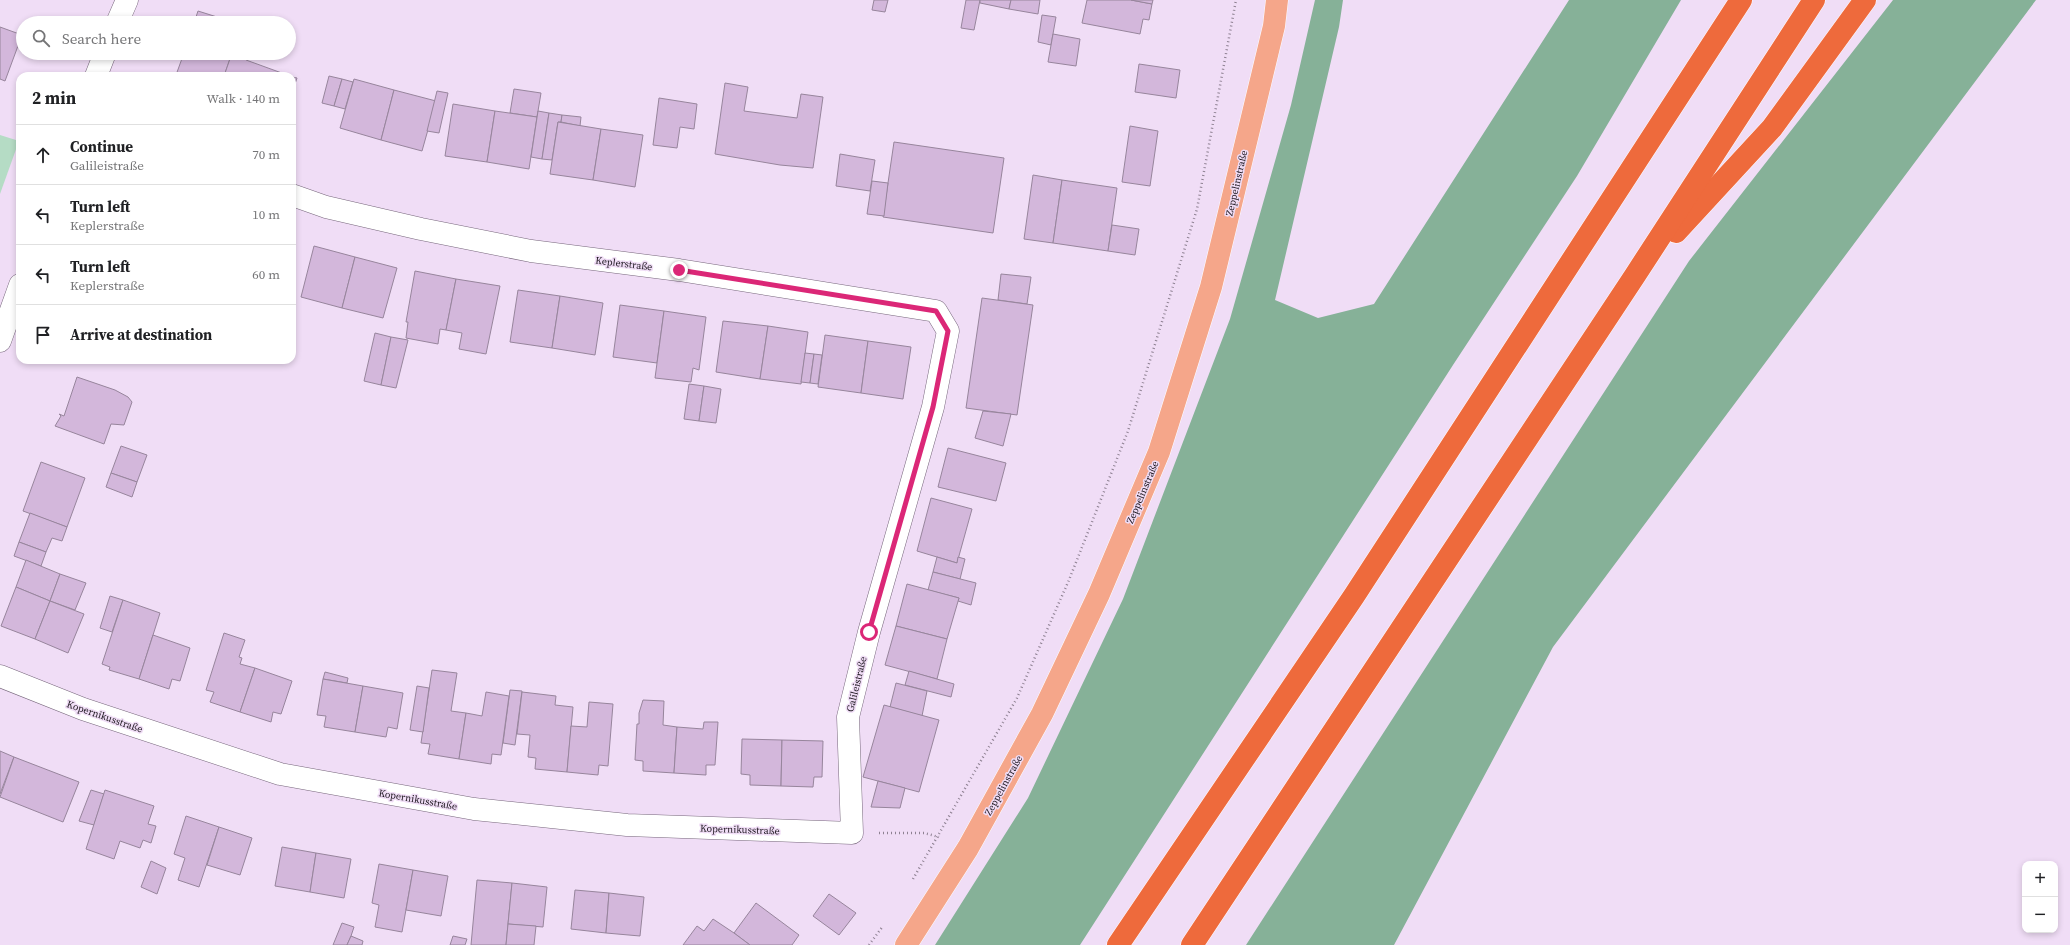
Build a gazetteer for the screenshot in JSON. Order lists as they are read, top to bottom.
{
  "streets": {
    "main road": ["Zeppelinstraße"],
    "street": ["Keplerstraße", "Galileistraße", "Kopernikusstraße"]
  },
  "crossings": [
    ["Keplerstraße", "Galileistraße"],
    ["Galileistraße", "Kopernikusstraße"]
  ],
  "page": {
    "search": "Search here",
    "heading": ["2 min", "Walk · 140 m"],
    "list": [
      ["Continue", "Galileistraße", "70 m"],
      ["Turn left", "Keplerstraße", "10 m"],
      ["Turn left", "Keplerstraße", "60 m"],
      "Arrive at destination"
    ],
    "map_buttons": ["+", "−"]
  }
}
